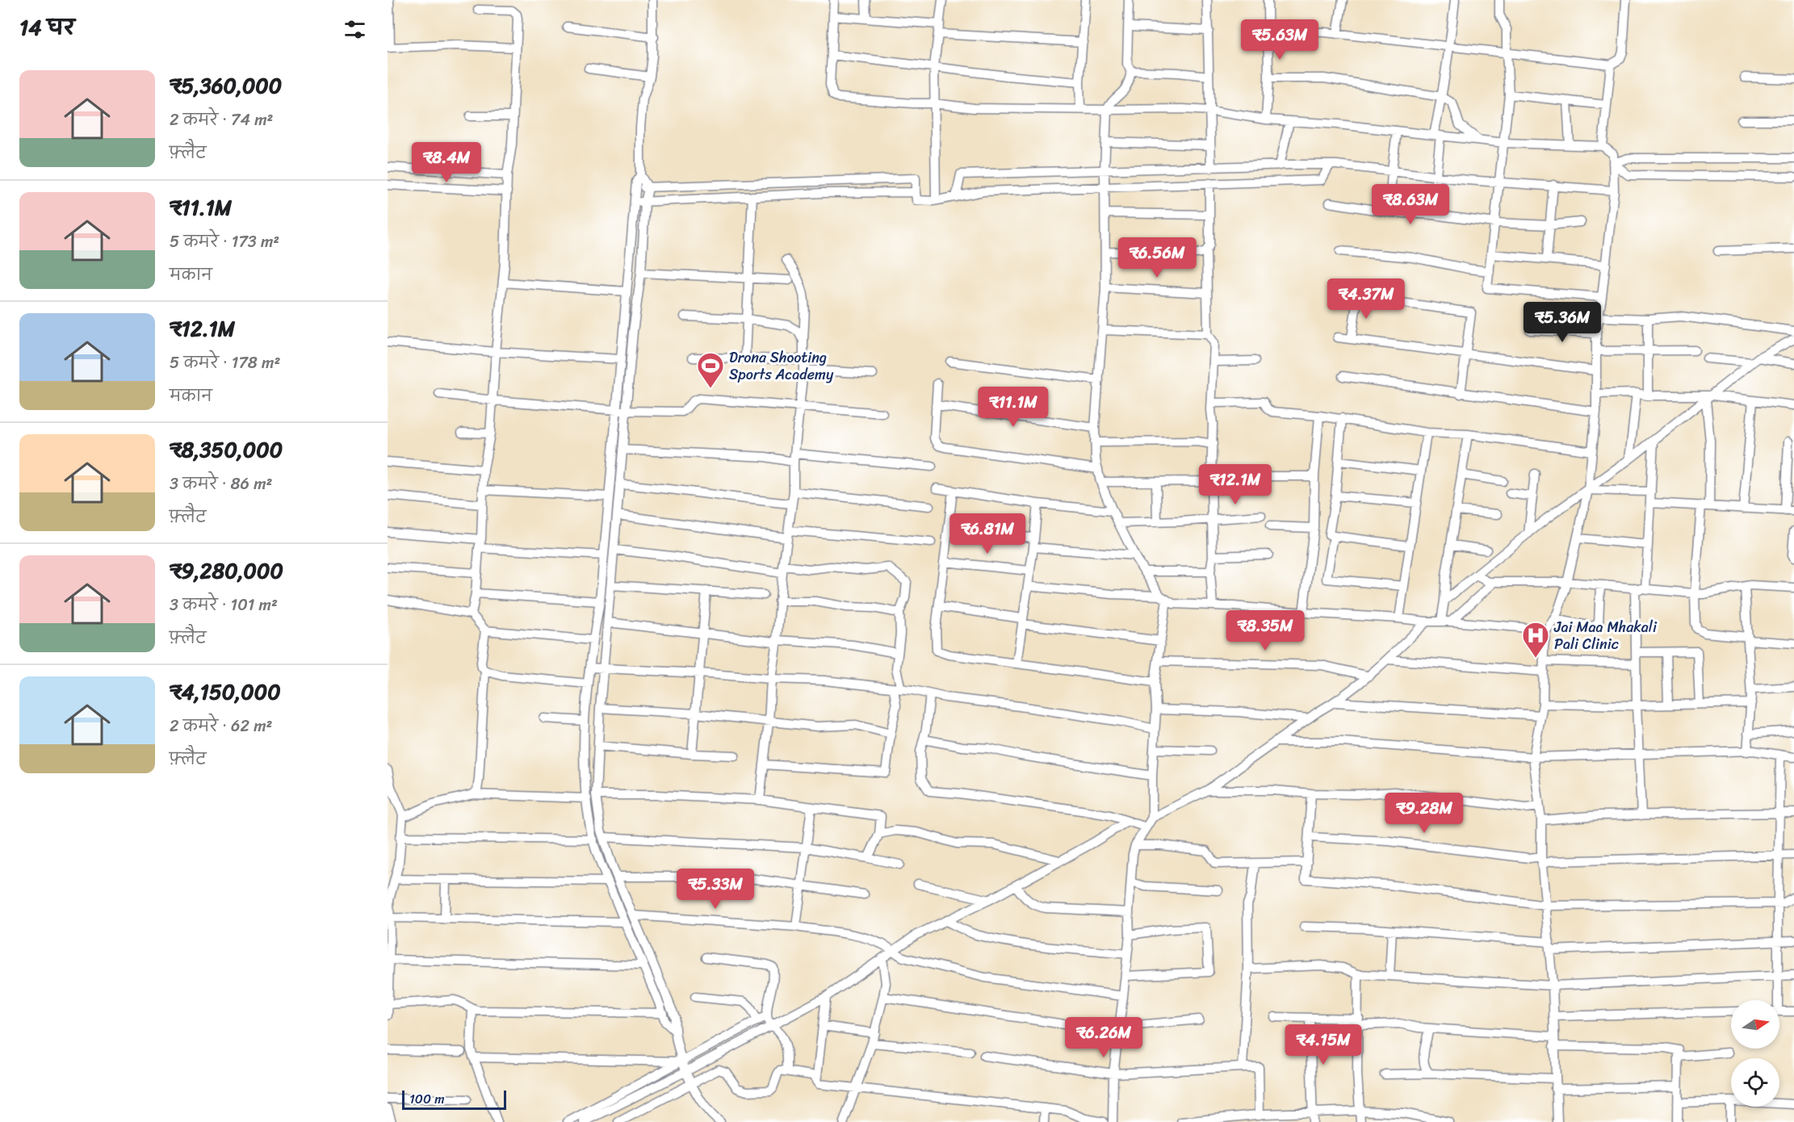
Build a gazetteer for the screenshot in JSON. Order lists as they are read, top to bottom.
{
  "places": {
    "sports": ["Drona Shooting Sports Academy"],
    "hospital": ["Jai Maa Mhakali Pali Clinic"]
  },
  "scale_bar": "100 m",
  "north": "right",
  "page": {
    "heading": "14 घर",
    "price": [
      "₹5.63M",
      "₹8.4M",
      "₹8.63M",
      "₹6.56M",
      "₹4.37M",
      "₹5.36M",
      "₹11.1M",
      "₹12.1M",
      "₹6.81M",
      "₹8.35M",
      "₹9.28M",
      "₹5.33M",
      "₹6.26M",
      "₹4.15M"
    ],
    "list": [
      {
        "name": "₹5,360,000",
        "note": "2 कमरे · 74 m² · फ़्लैट"
      },
      {
        "name": "₹11.1M",
        "note": "5 कमरे · 173 m² · मकान"
      },
      {
        "name": "₹12.1M",
        "note": "5 कमरे · 178 m² · मकान"
      },
      {
        "name": "₹8,350,000",
        "note": "3 कमरे · 86 m² · फ़्लैट"
      },
      {
        "name": "₹9,280,000",
        "note": "3 कमरे · 101 m² · फ़्लैट"
      },
      {
        "name": "₹4,150,000",
        "note": "2 कमरे · 62 m² · फ़्लैट"
      }
    ],
    "scale": "100 m"
  }
}
